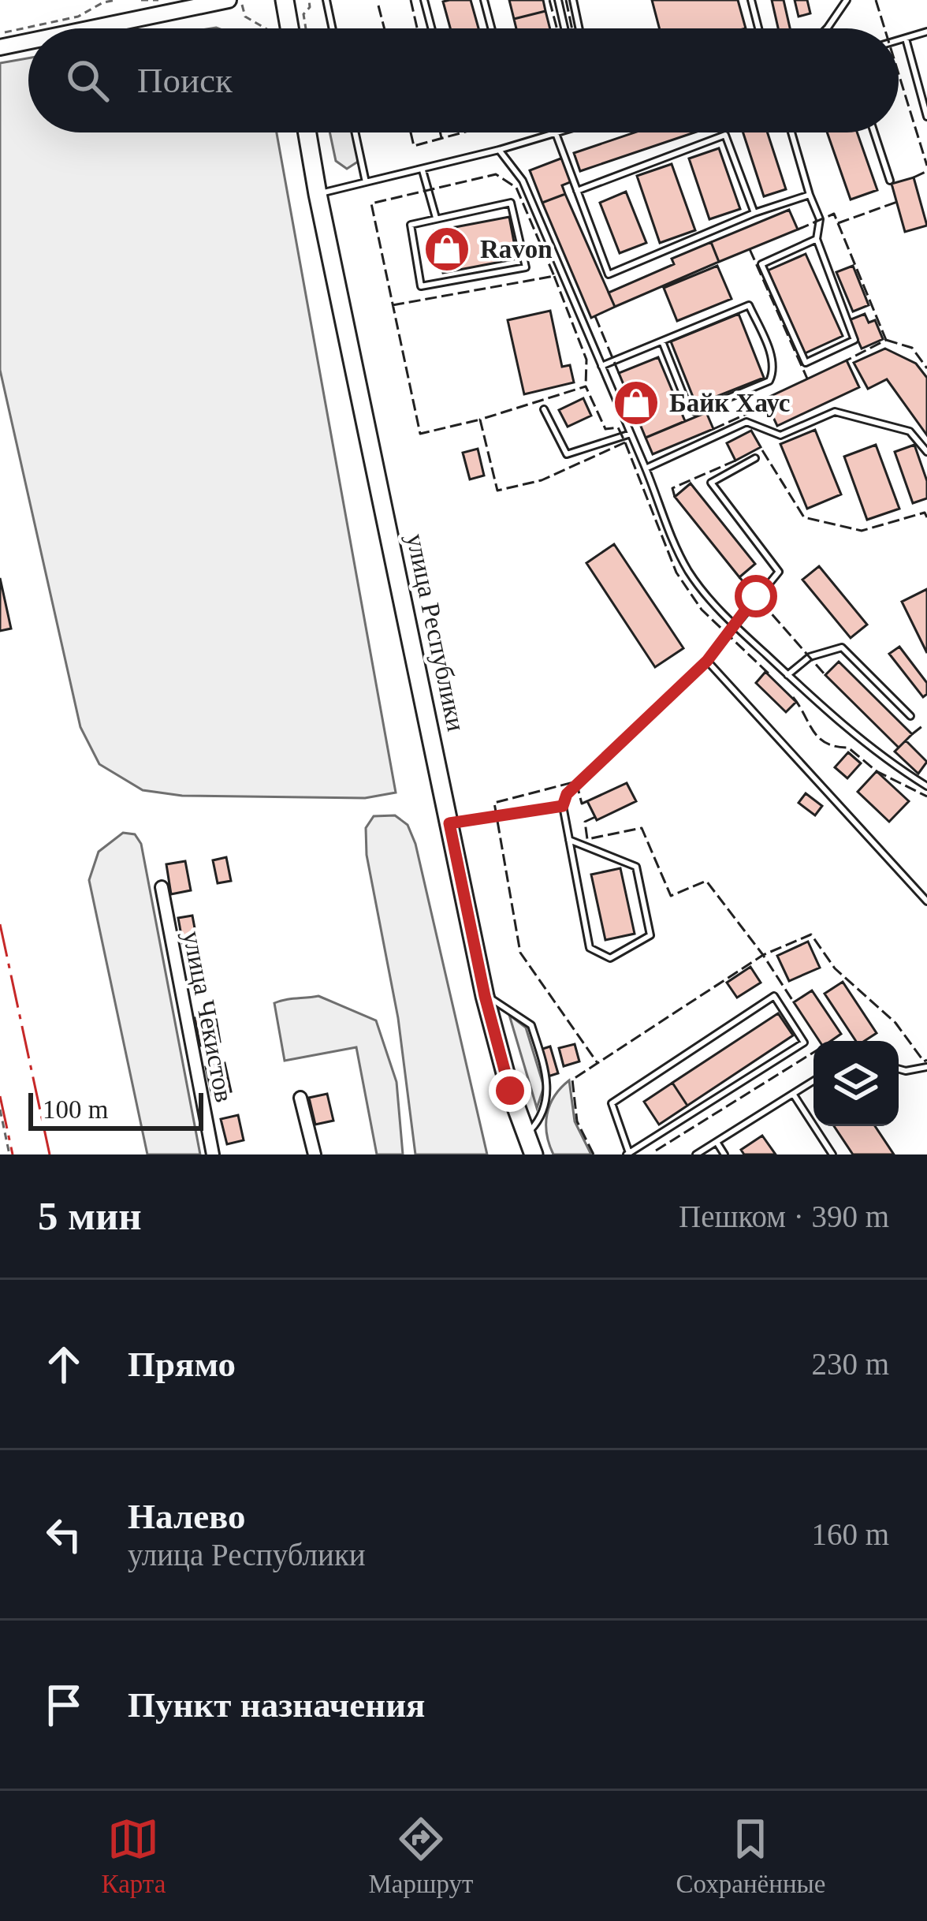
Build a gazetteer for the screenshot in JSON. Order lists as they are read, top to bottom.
{
  "streets": {
    "main road": ["улица Республики"],
    "street": ["улица Чекистов"]
  },
  "places": {
    "shop": ["Ravon", "Байк Хаус"]
  },
  "scale_bar": "100 m",
  "page": {
    "search": "Поиск",
    "scale": "100 m",
    "heading": ["5 мин", "Пешком · 390 m"],
    "list": [
      ["Прямо", "230 m"],
      ["Налево", "улица Республики", "160 m"],
      "Пункт назначения"
    ],
    "nav": ["Карта", "Маршрут", "Сохранённые"]
  }
}
